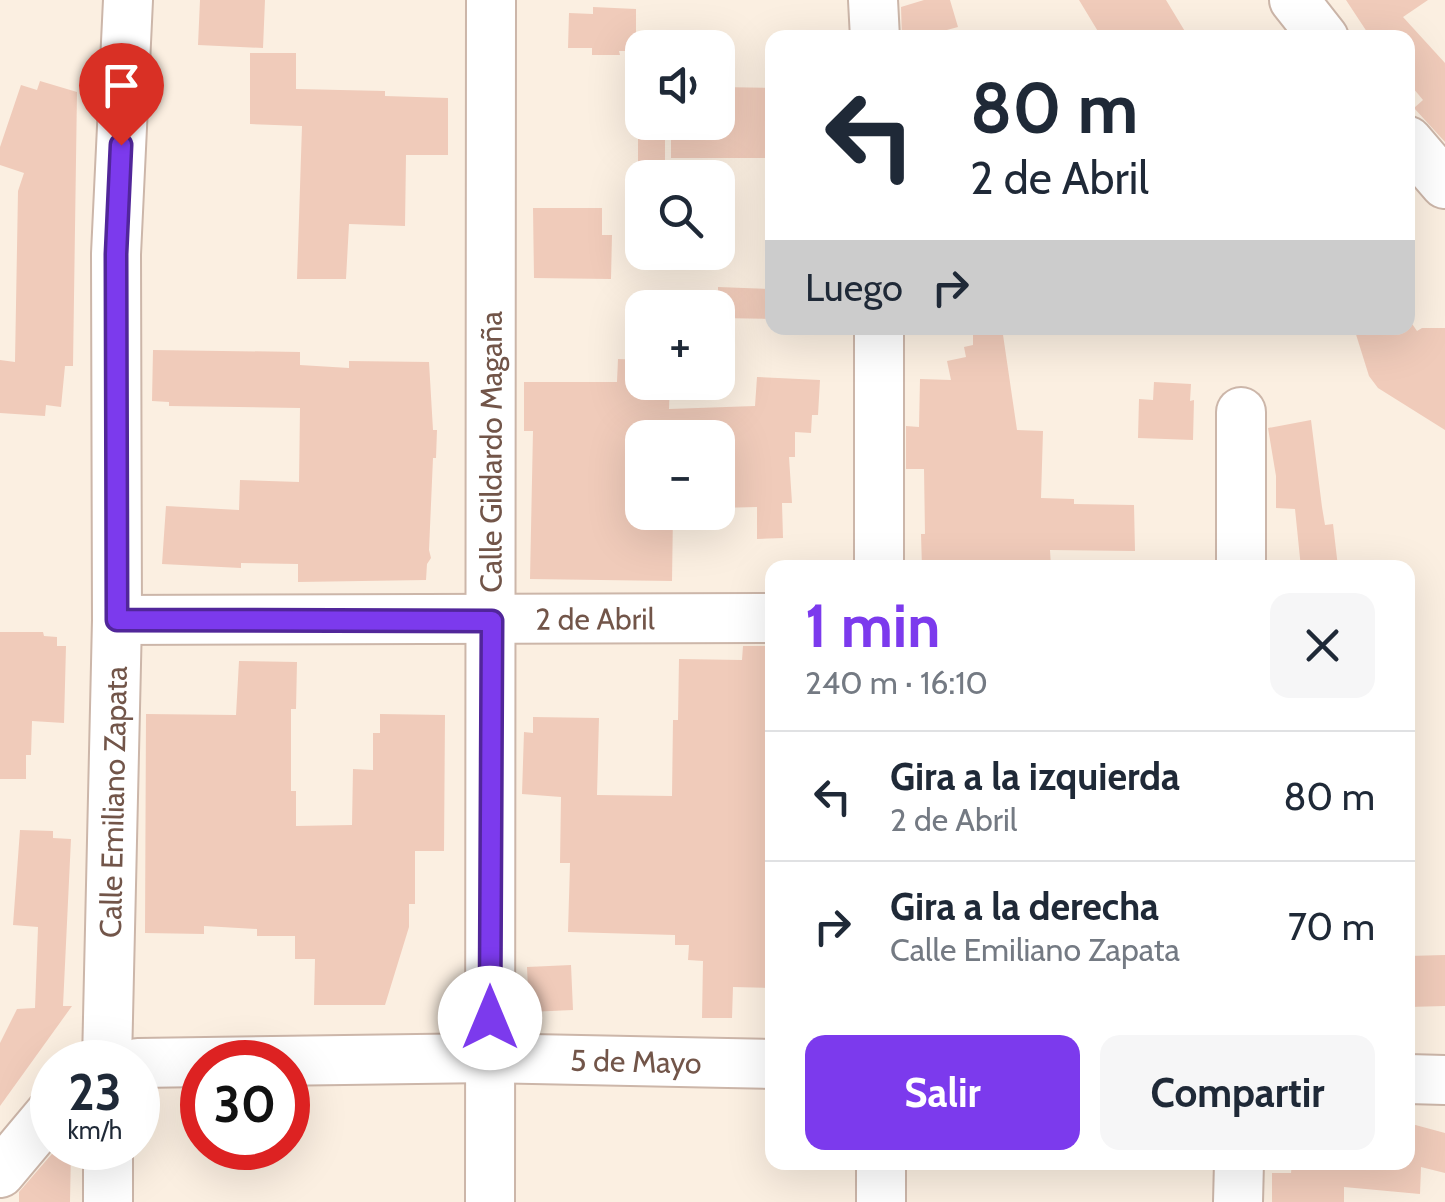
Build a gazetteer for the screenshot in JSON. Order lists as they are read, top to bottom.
{
  "streets": {
    "street": [
      "Calle Gildardo Magaña",
      "2 de Abril",
      "Calle Emiliano Zapata",
      "5 de Mayo"
    ]
  },
  "crossings": [
    ["Calle Gildardo Magaña", "2 de Abril"],
    ["Calle Gildardo Magaña", "5 de Mayo"],
    ["2 de Abril", "Calle Emiliano Zapata"]
  ],
  "page": {
    "map_buttons": ["+", "−"],
    "turn": ["80 m", "2 de Abril"],
    "then": "Luego",
    "heading": ["1 min", "240 m · 16:10"],
    "list": [
      {
        "name": "Gira a la izquierda",
        "note": "2 de Abril",
        "value": "80 m"
      },
      {
        "name": "Gira a la derecha",
        "note": "Calle Emiliano Zapata",
        "value": "70 m"
      }
    ],
    "buttons": ["Salir", "Compartir"],
    "speed": "23 km/h",
    "limit": "30"
  }
}
